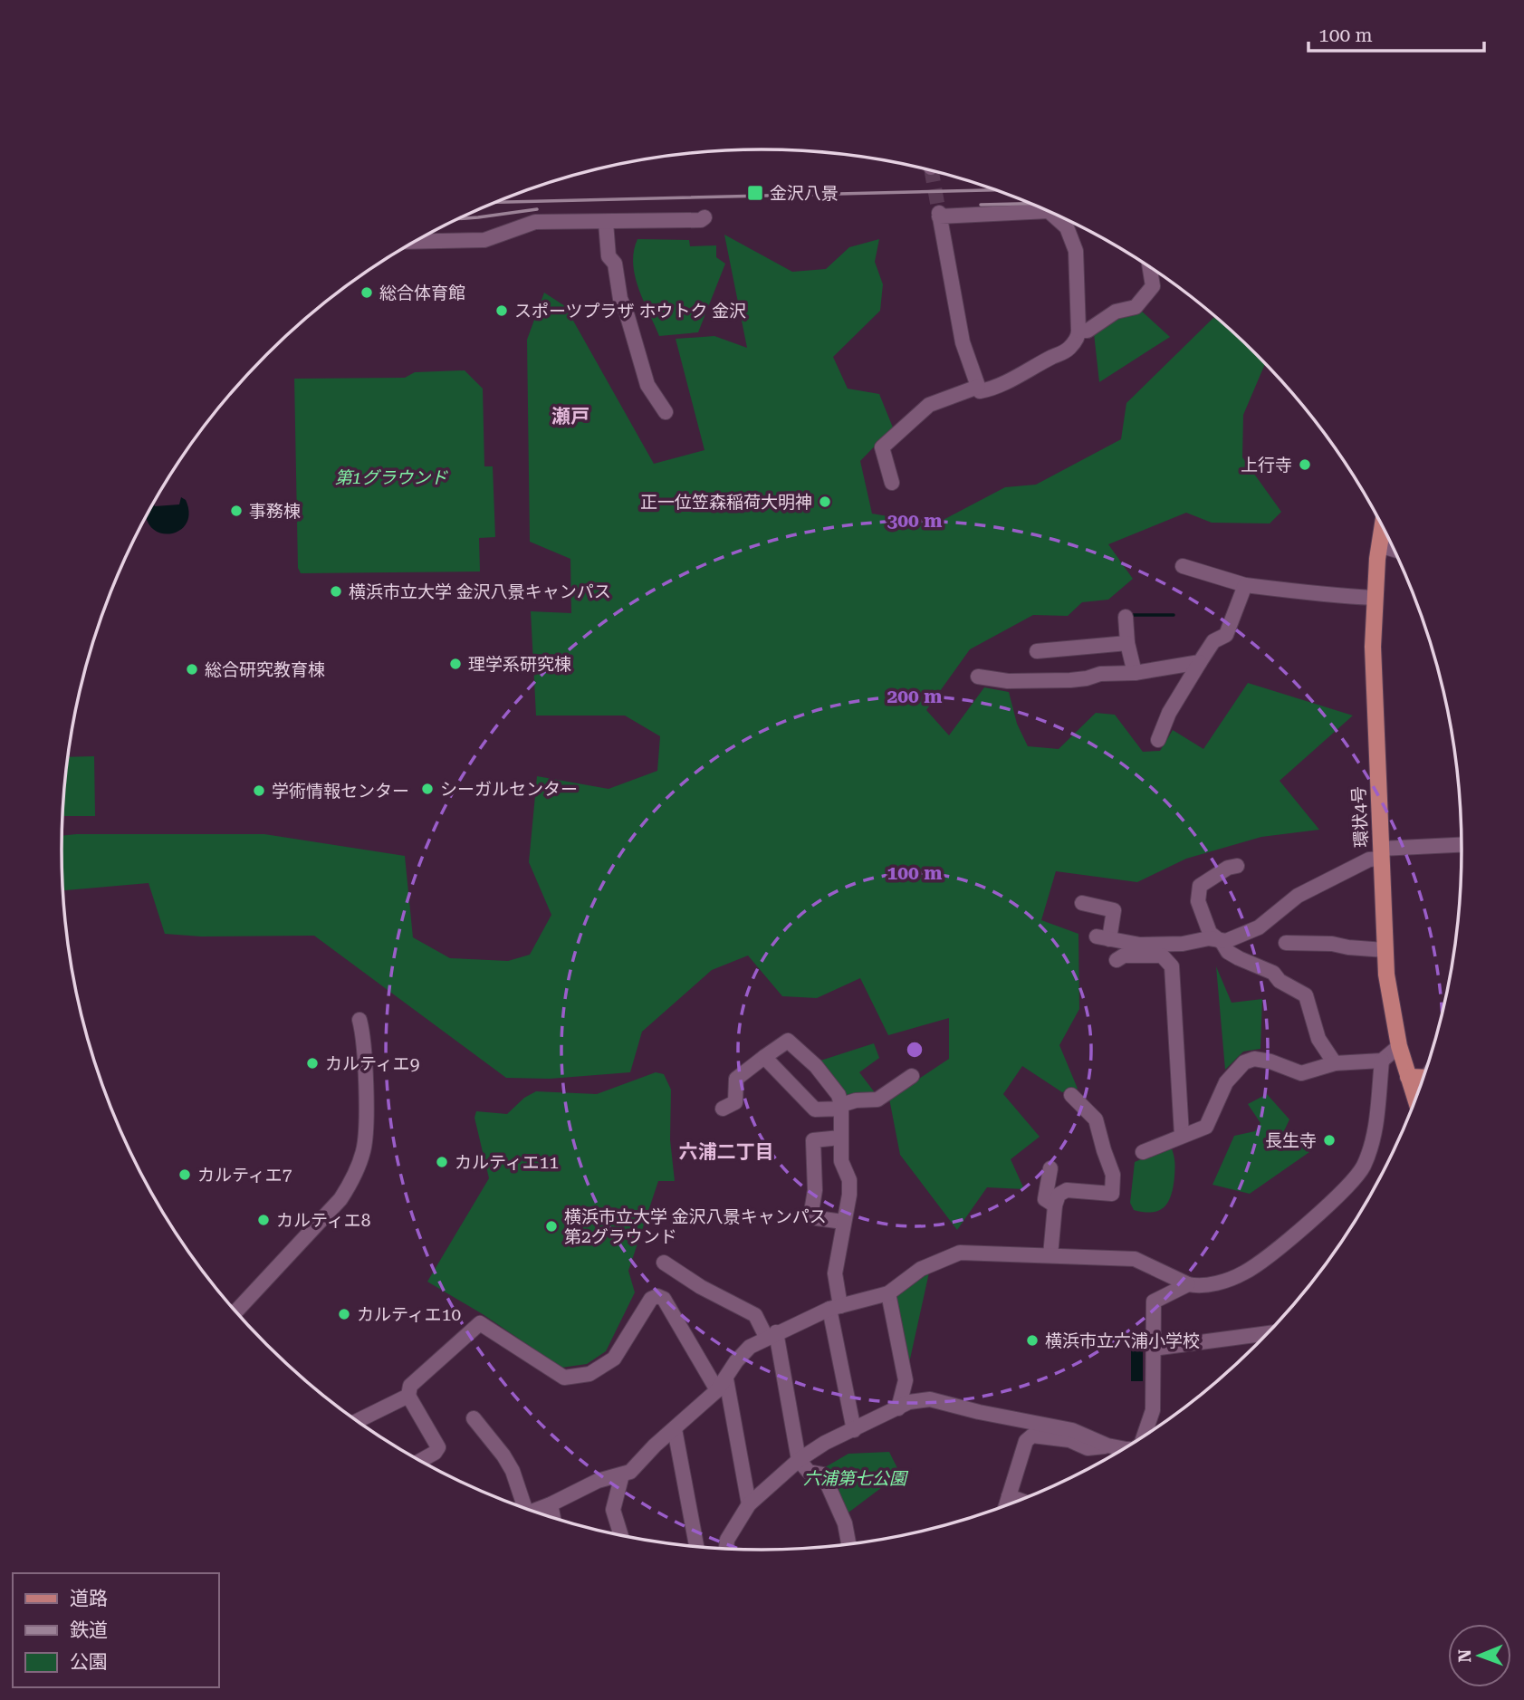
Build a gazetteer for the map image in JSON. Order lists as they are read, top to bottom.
{
  "streets": {
    "main road": ["環状4号"]
  },
  "districts": ["瀬戸", "六浦二丁目"],
  "parks": ["第1グラウンド", "六浦第七公園"],
  "places": {
    "transit": ["金沢八景"],
    "other": [
      "総合体育館",
      "スポーツプラザ ホウトク 金沢",
      "上行寺",
      "正一位笠森稲荷大明神",
      "事務棟",
      "横浜市立大学 金沢八景キャンパス",
      "理学系研究棟",
      "総合研究教育棟",
      "シーガルセンター",
      "学術情報センター",
      "カルティエ9",
      "長生寺",
      "カルティエ11",
      "カルティエ7",
      "カルティエ8",
      "横浜市立大学 金沢八景キャンパス 第2グラウンド",
      "カルティエ10",
      "横浜市立六浦小学校"
    ]
  },
  "legend": ["道路", "鉄道", "公園"],
  "scale_bar": "100 m",
  "north": "left",
  "rings": ["300 m", "200 m", "100 m"]
}
